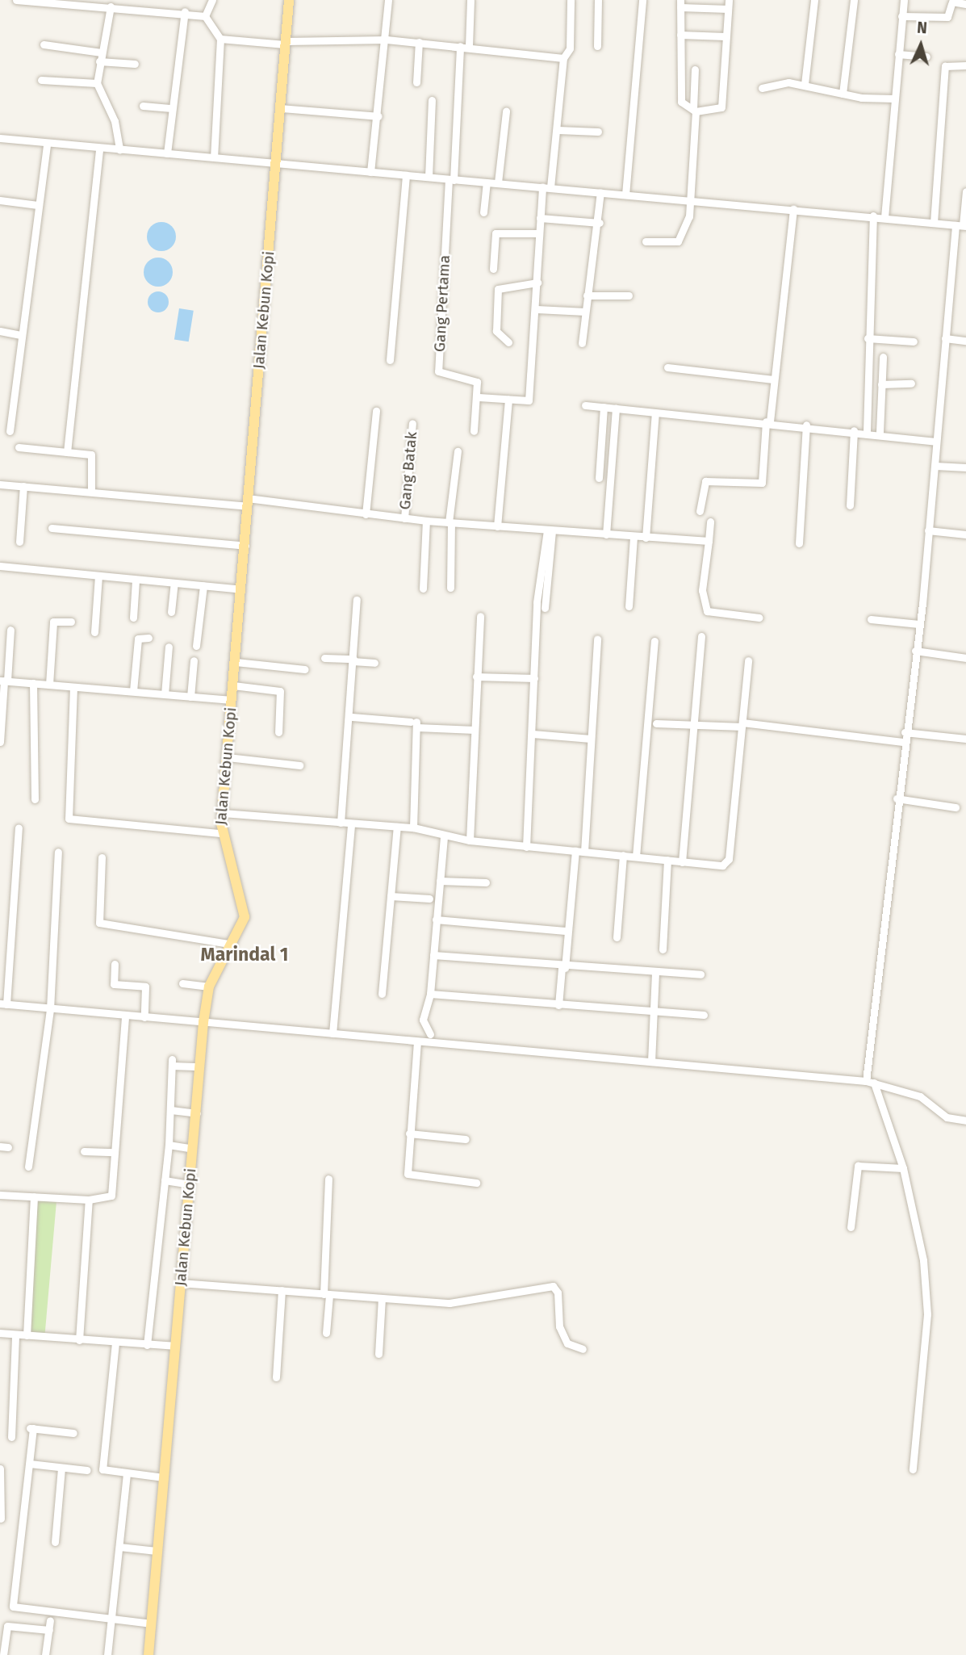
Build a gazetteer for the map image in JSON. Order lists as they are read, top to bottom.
{
  "streets": {
    "main road": ["Jalan Kebun Kopi"],
    "street": ["Gang Pertama", "Gang Batak"]
  },
  "districts": ["Marindal 1"],
  "north": "top"
}
